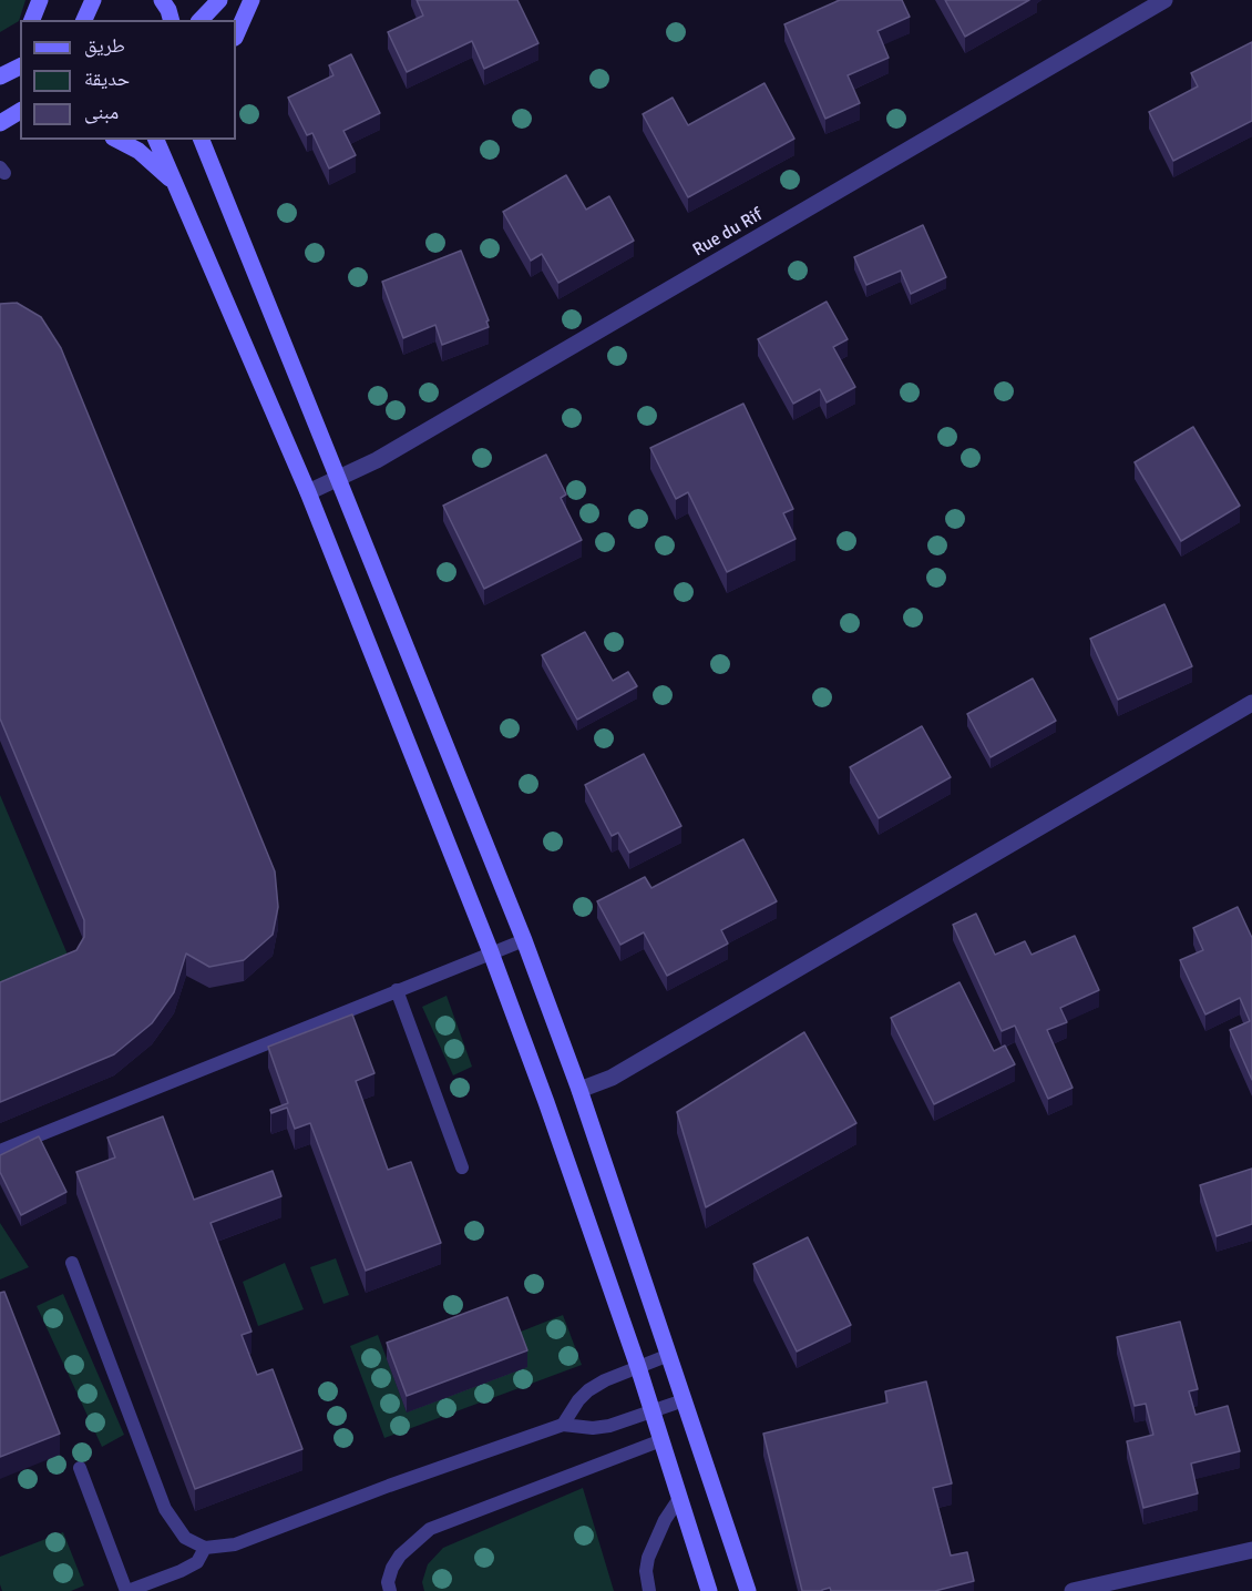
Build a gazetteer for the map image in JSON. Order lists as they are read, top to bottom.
{
  "streets": {
    "street": ["Rue du Rif"]
  },
  "legend": ["طريق", "حديقة", "مبنى"]
}
